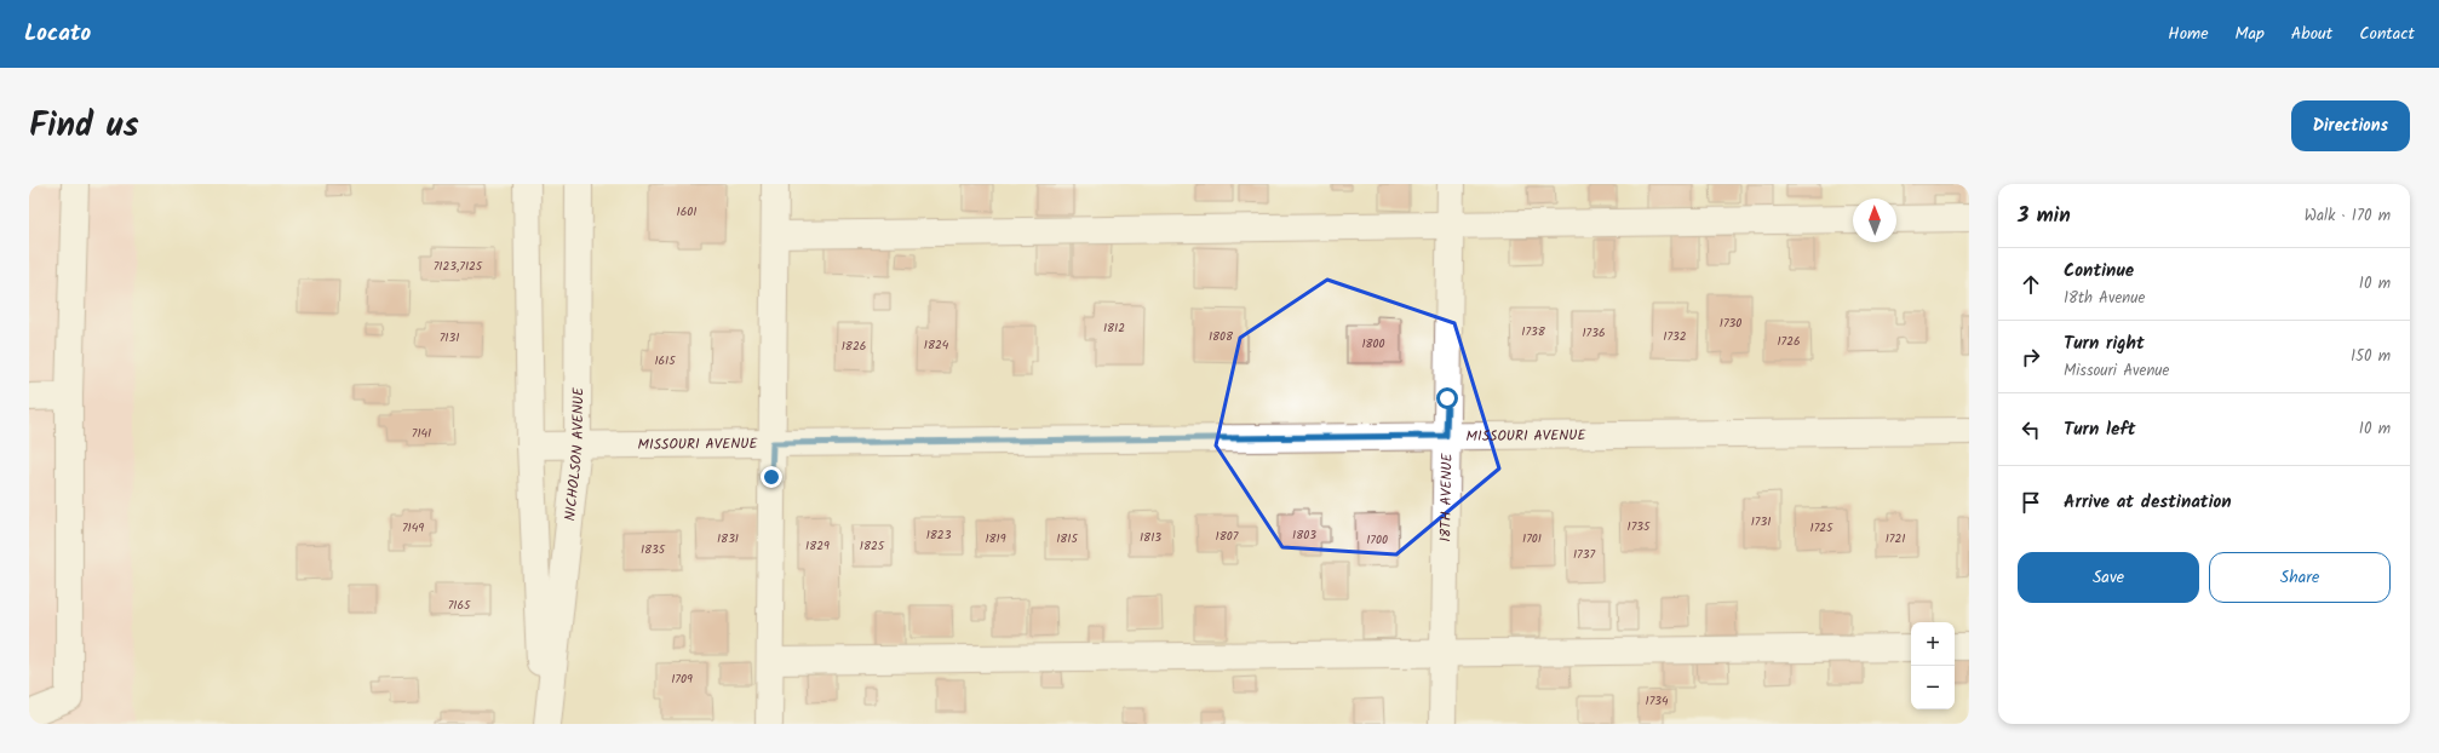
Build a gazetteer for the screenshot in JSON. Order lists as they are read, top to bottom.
{
  "streets": {
    "street": ["MISSOURI AVENUE", "NICHOLSON AVENUE", "18TH AVENUE"]
  },
  "crossings": [
    ["MISSOURI AVENUE", "NICHOLSON AVENUE"],
    ["MISSOURI AVENUE", "18TH AVENUE"]
  ],
  "house_numbers": [
    "1601",
    "7123,7125",
    "1730",
    "1812",
    "1738",
    "1736",
    "1808",
    "1732",
    "7131",
    "1726",
    "1800",
    "1824",
    "1826",
    "1615",
    "7141",
    "1731",
    "1735",
    "7149",
    "1725",
    "1823",
    "1803",
    "1807",
    "1813",
    "1831",
    "1819",
    "1815",
    "1701",
    "1721",
    "1700",
    "1829",
    "1825",
    "1835",
    "1737",
    "7165",
    "1709",
    "1734"
  ],
  "north": "top",
  "page": {
    "header": "Locato",
    "nav": [
      "Home",
      "Map",
      "About",
      "Contact"
    ],
    "title": "Find us",
    "buttons": [
      "Directions",
      ["Save", "Share"]
    ],
    "heading": ["3 min", "Walk · 170 m"],
    "list": [
      ["Continue", "18th Avenue", "10 m"],
      ["Turn right", "Missouri Avenue", "150 m"],
      ["Turn left", "10 m"],
      "Arrive at destination"
    ],
    "map_buttons": ["+", "−"]
  }
}
